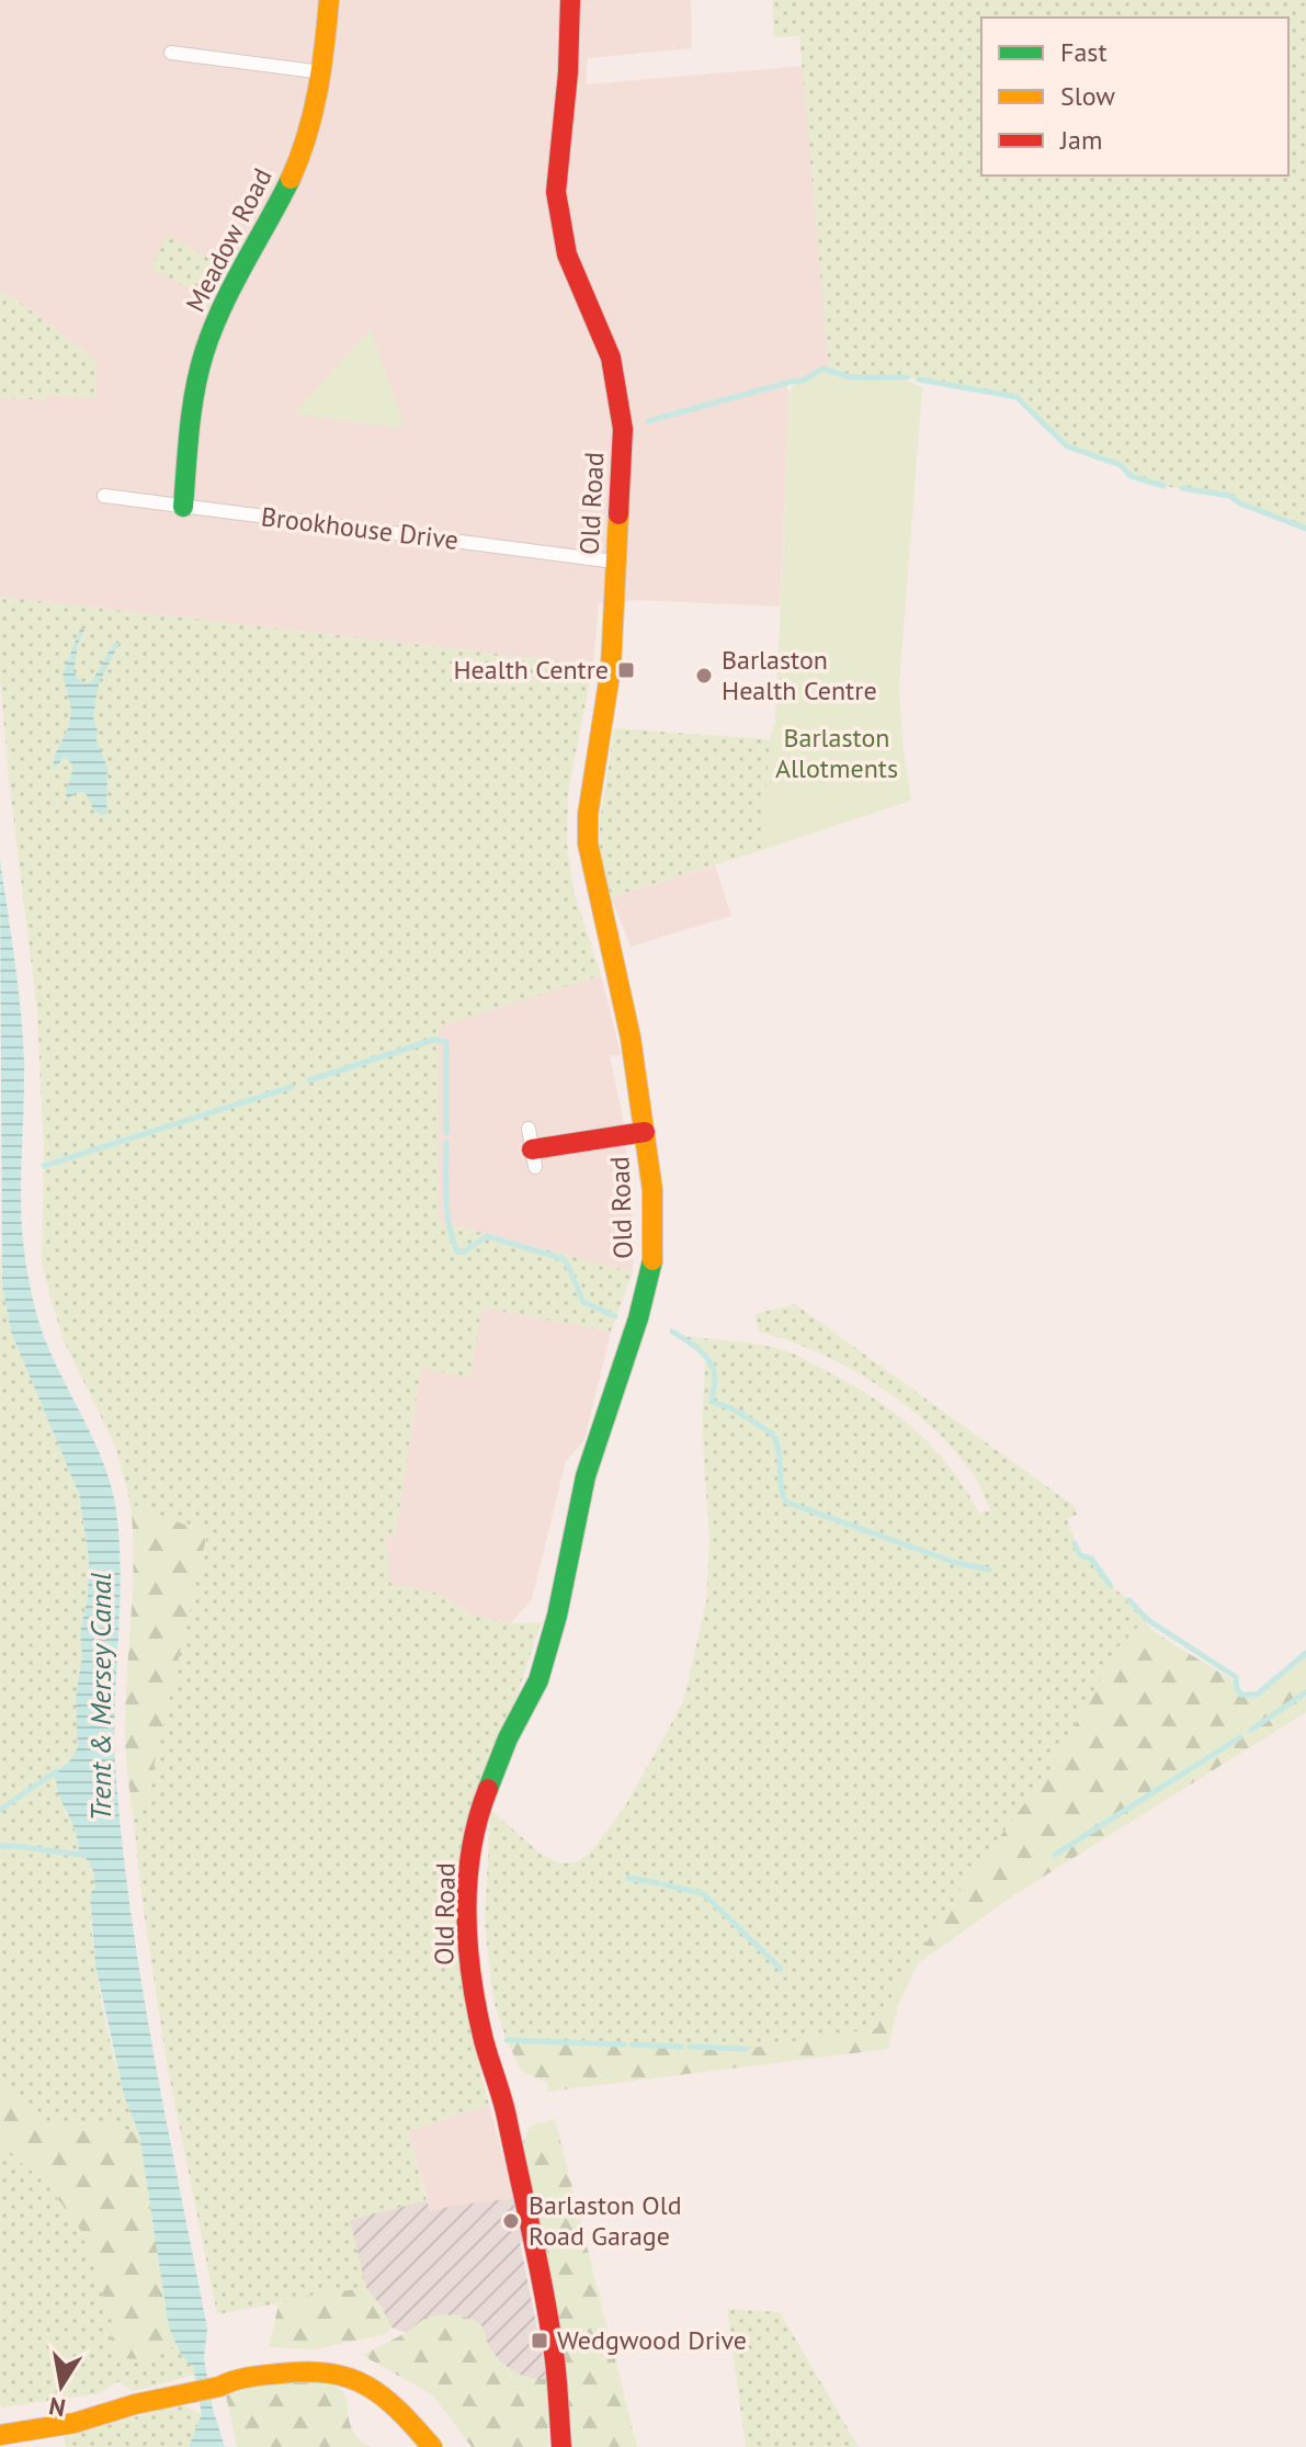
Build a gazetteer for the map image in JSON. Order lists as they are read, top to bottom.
{
  "streets": {
    "street": ["Meadow Road", "Old Road", "Brookhouse Drive"]
  },
  "crossings": [
    ["Meadow Road", "Brookhouse Drive"],
    ["Old Road", "Brookhouse Drive"]
  ],
  "water": ["Trent & Mersey Canal"],
  "parks": ["Barlaston Allotments"],
  "places": {
    "transit": ["Health Centre", "Wedgwood Drive"],
    "other": ["Barlaston Health Centre", "Barlaston Old Road Garage"]
  },
  "legend": ["Fast", "Slow", "Jam"],
  "north": "bottom"
}
